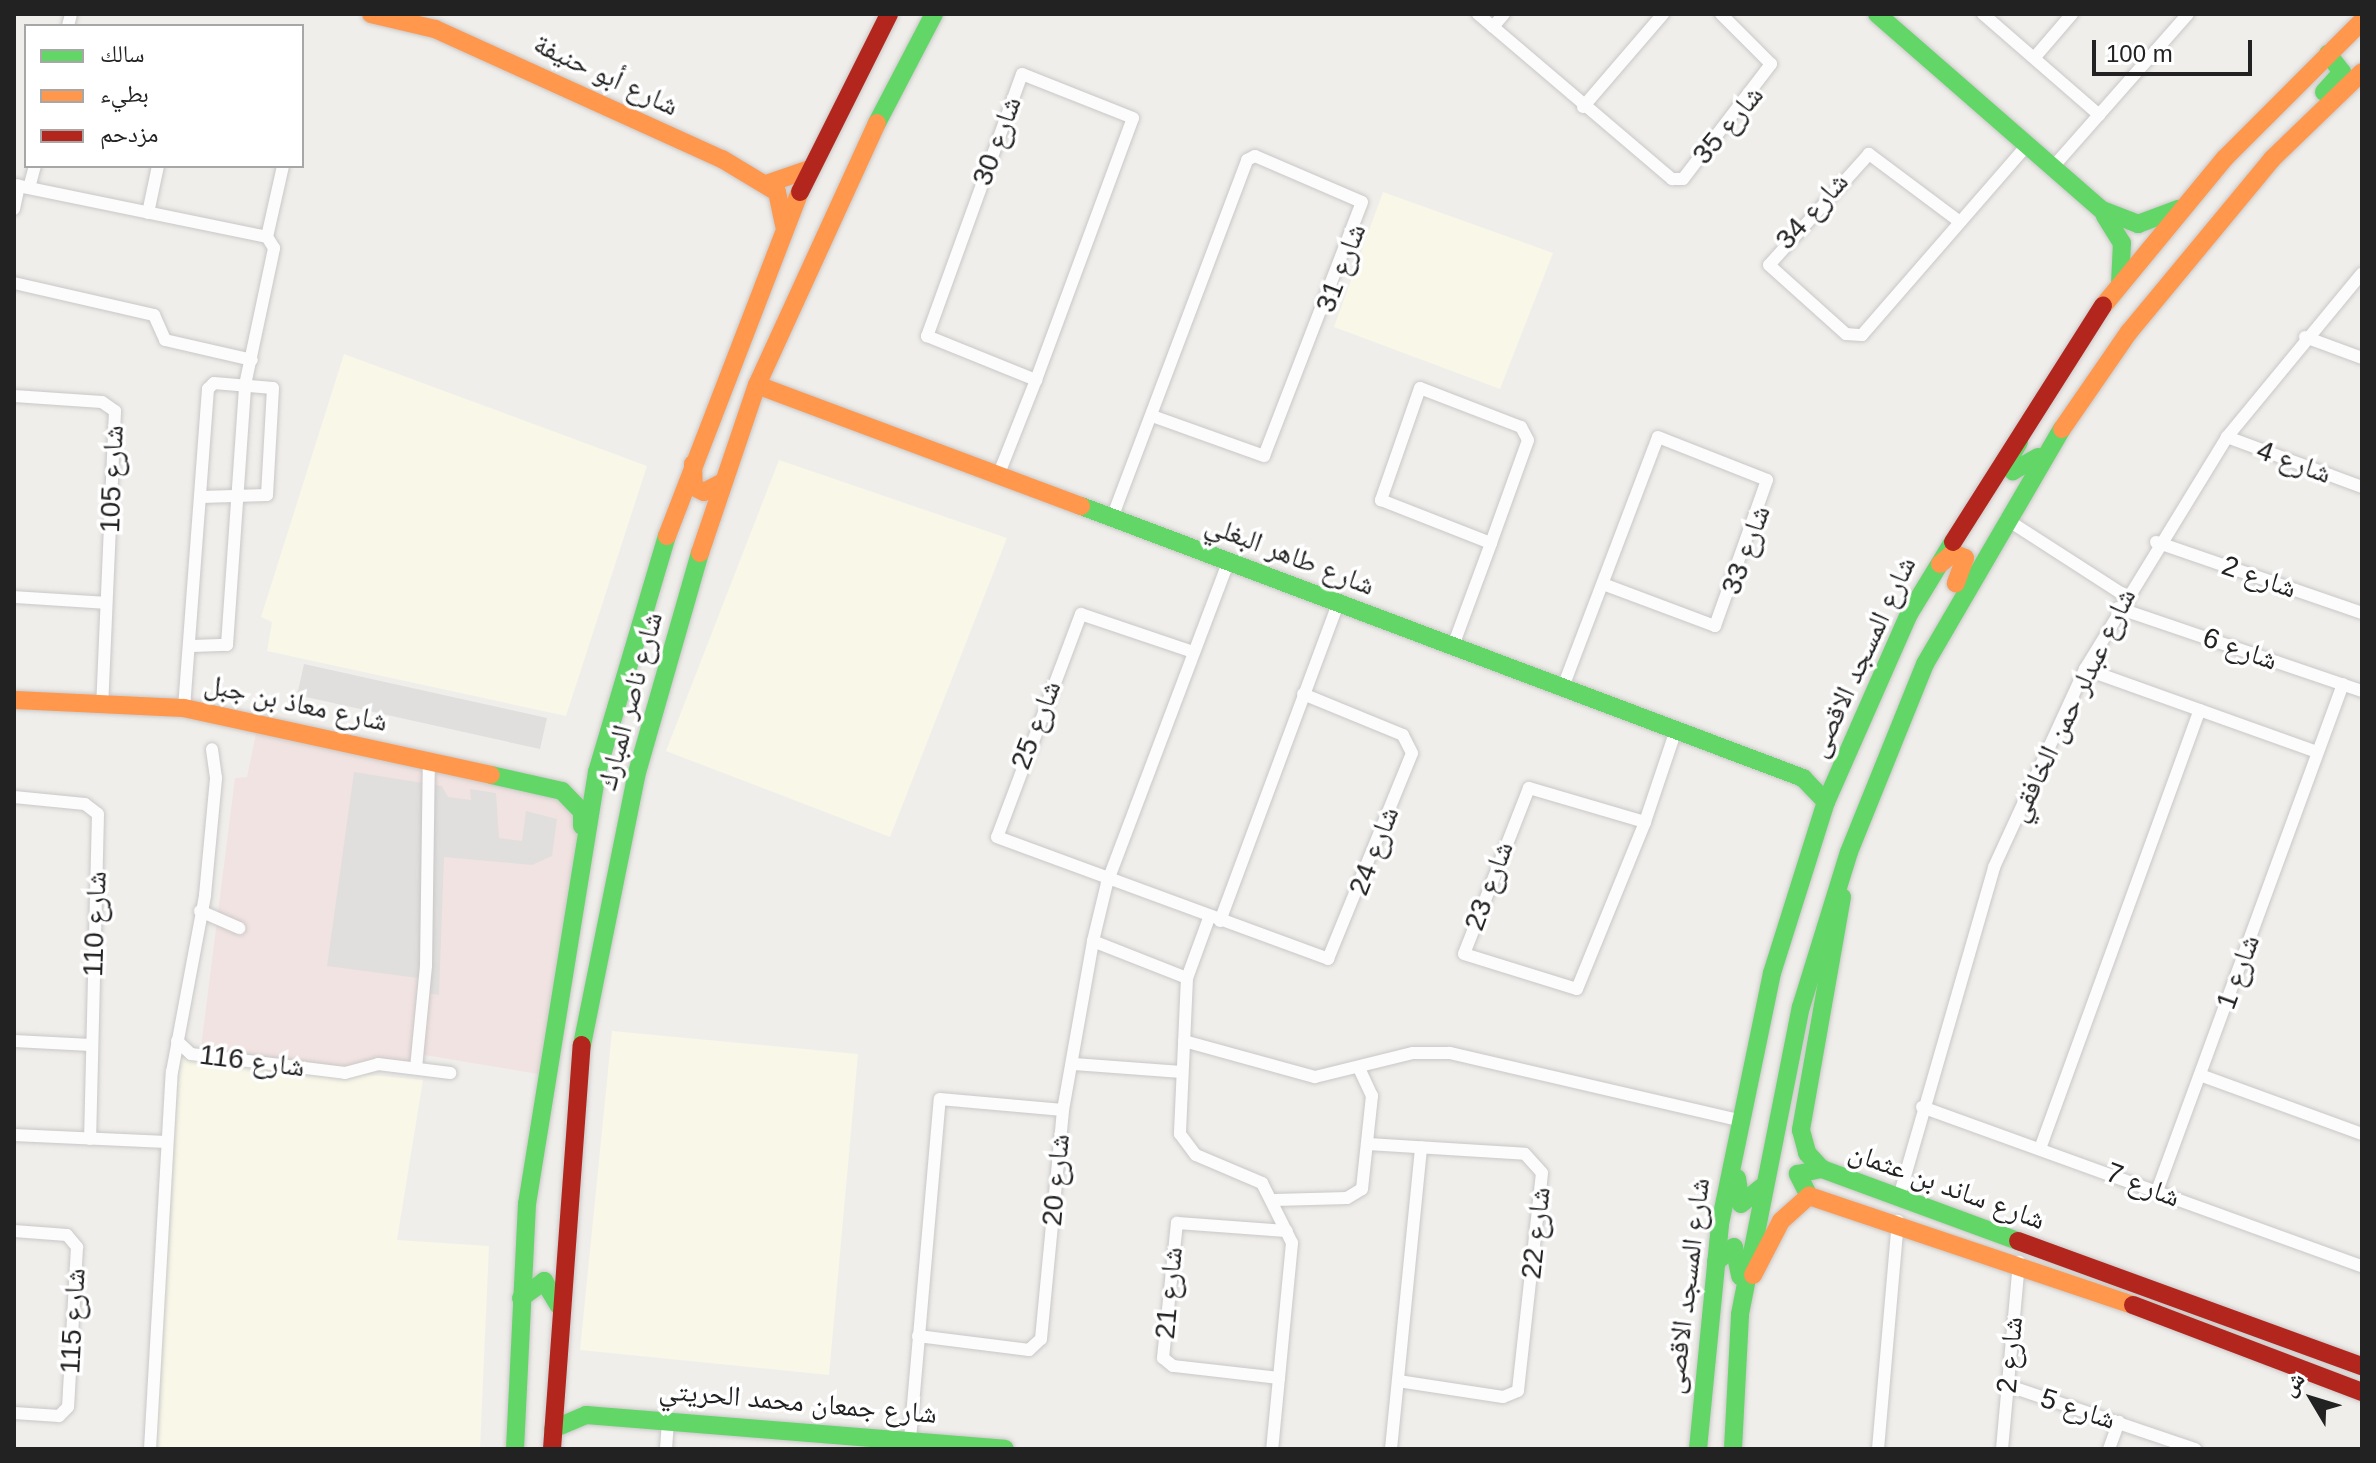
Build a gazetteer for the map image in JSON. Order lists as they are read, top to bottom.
{
  "streets": {
    "street": [
      "شارع أبو حنيفة",
      "شارع 35",
      "شارع 30",
      "شارع 34",
      "شارع 31",
      "شارع 4",
      "شارع 105",
      "شارع 33",
      "شارع طاهر البغلي",
      "شارع 2",
      "شارع 6",
      "شارع المسجد الاقصى",
      "شارع ناصر المبارك",
      "شارع معاذ بن جبل",
      "شارع عبدلر حمن الخافقي",
      "شارع 25",
      "شارع 24",
      "شارع 23",
      "شارع 110",
      "شارع 1",
      "شارع 116",
      "شارع 20",
      "شارع 7",
      "شارع ساند بن عثمان",
      "شارع 22",
      "شارع 21",
      "شارع 115",
      "شارع جمعان محمد الحريتي",
      "شارع 5"
    ]
  },
  "crossings": [
    ["شارع 30", "شارع طاهر البغلي"],
    ["شارع 31", "شارع طاهر البغلي"],
    ["شارع 4", "شارع عبدلر حمن الخافقي"],
    ["شارع 105", "شارع معاذ بن جبل"],
    ["شارع 33", "شارع طاهر البغلي"],
    ["شارع طاهر البغلي", "شارع المسجد الاقصى"],
    ["شارع طاهر البغلي", "شارع ناصر المبارك"],
    ["شارع طاهر البغلي", "شارع 23"],
    ["شارع 2", "شارع عبدلر حمن الخافقي"],
    ["شارع 2", "شارع ساند بن عثمان"],
    ["شارع 2", "شارع 5"],
    ["شارع 6", "شارع عبدلر حمن الخافقي"],
    ["شارع 6", "شارع 1"],
    ["شارع المسجد الاقصى", "شارع ساند بن عثمان"],
    ["شارع ناصر المبارك", "شارع جمعان محمد الحريتي"],
    ["شارع عبدلر حمن الخافقي", "شارع 7"],
    ["شارع عبدلر حمن الخافقي", "شارع ساند بن عثمان"],
    ["شارع 25", "شارع 24"],
    ["شارع 1", "شارع 7"],
    ["شارع 20", "شارع جمعان محمد الحريتي"]
  ],
  "legend": ["سالك", "بطيء", "مزدحم"],
  "scale_bar": "100 m",
  "north": "top left"
}
